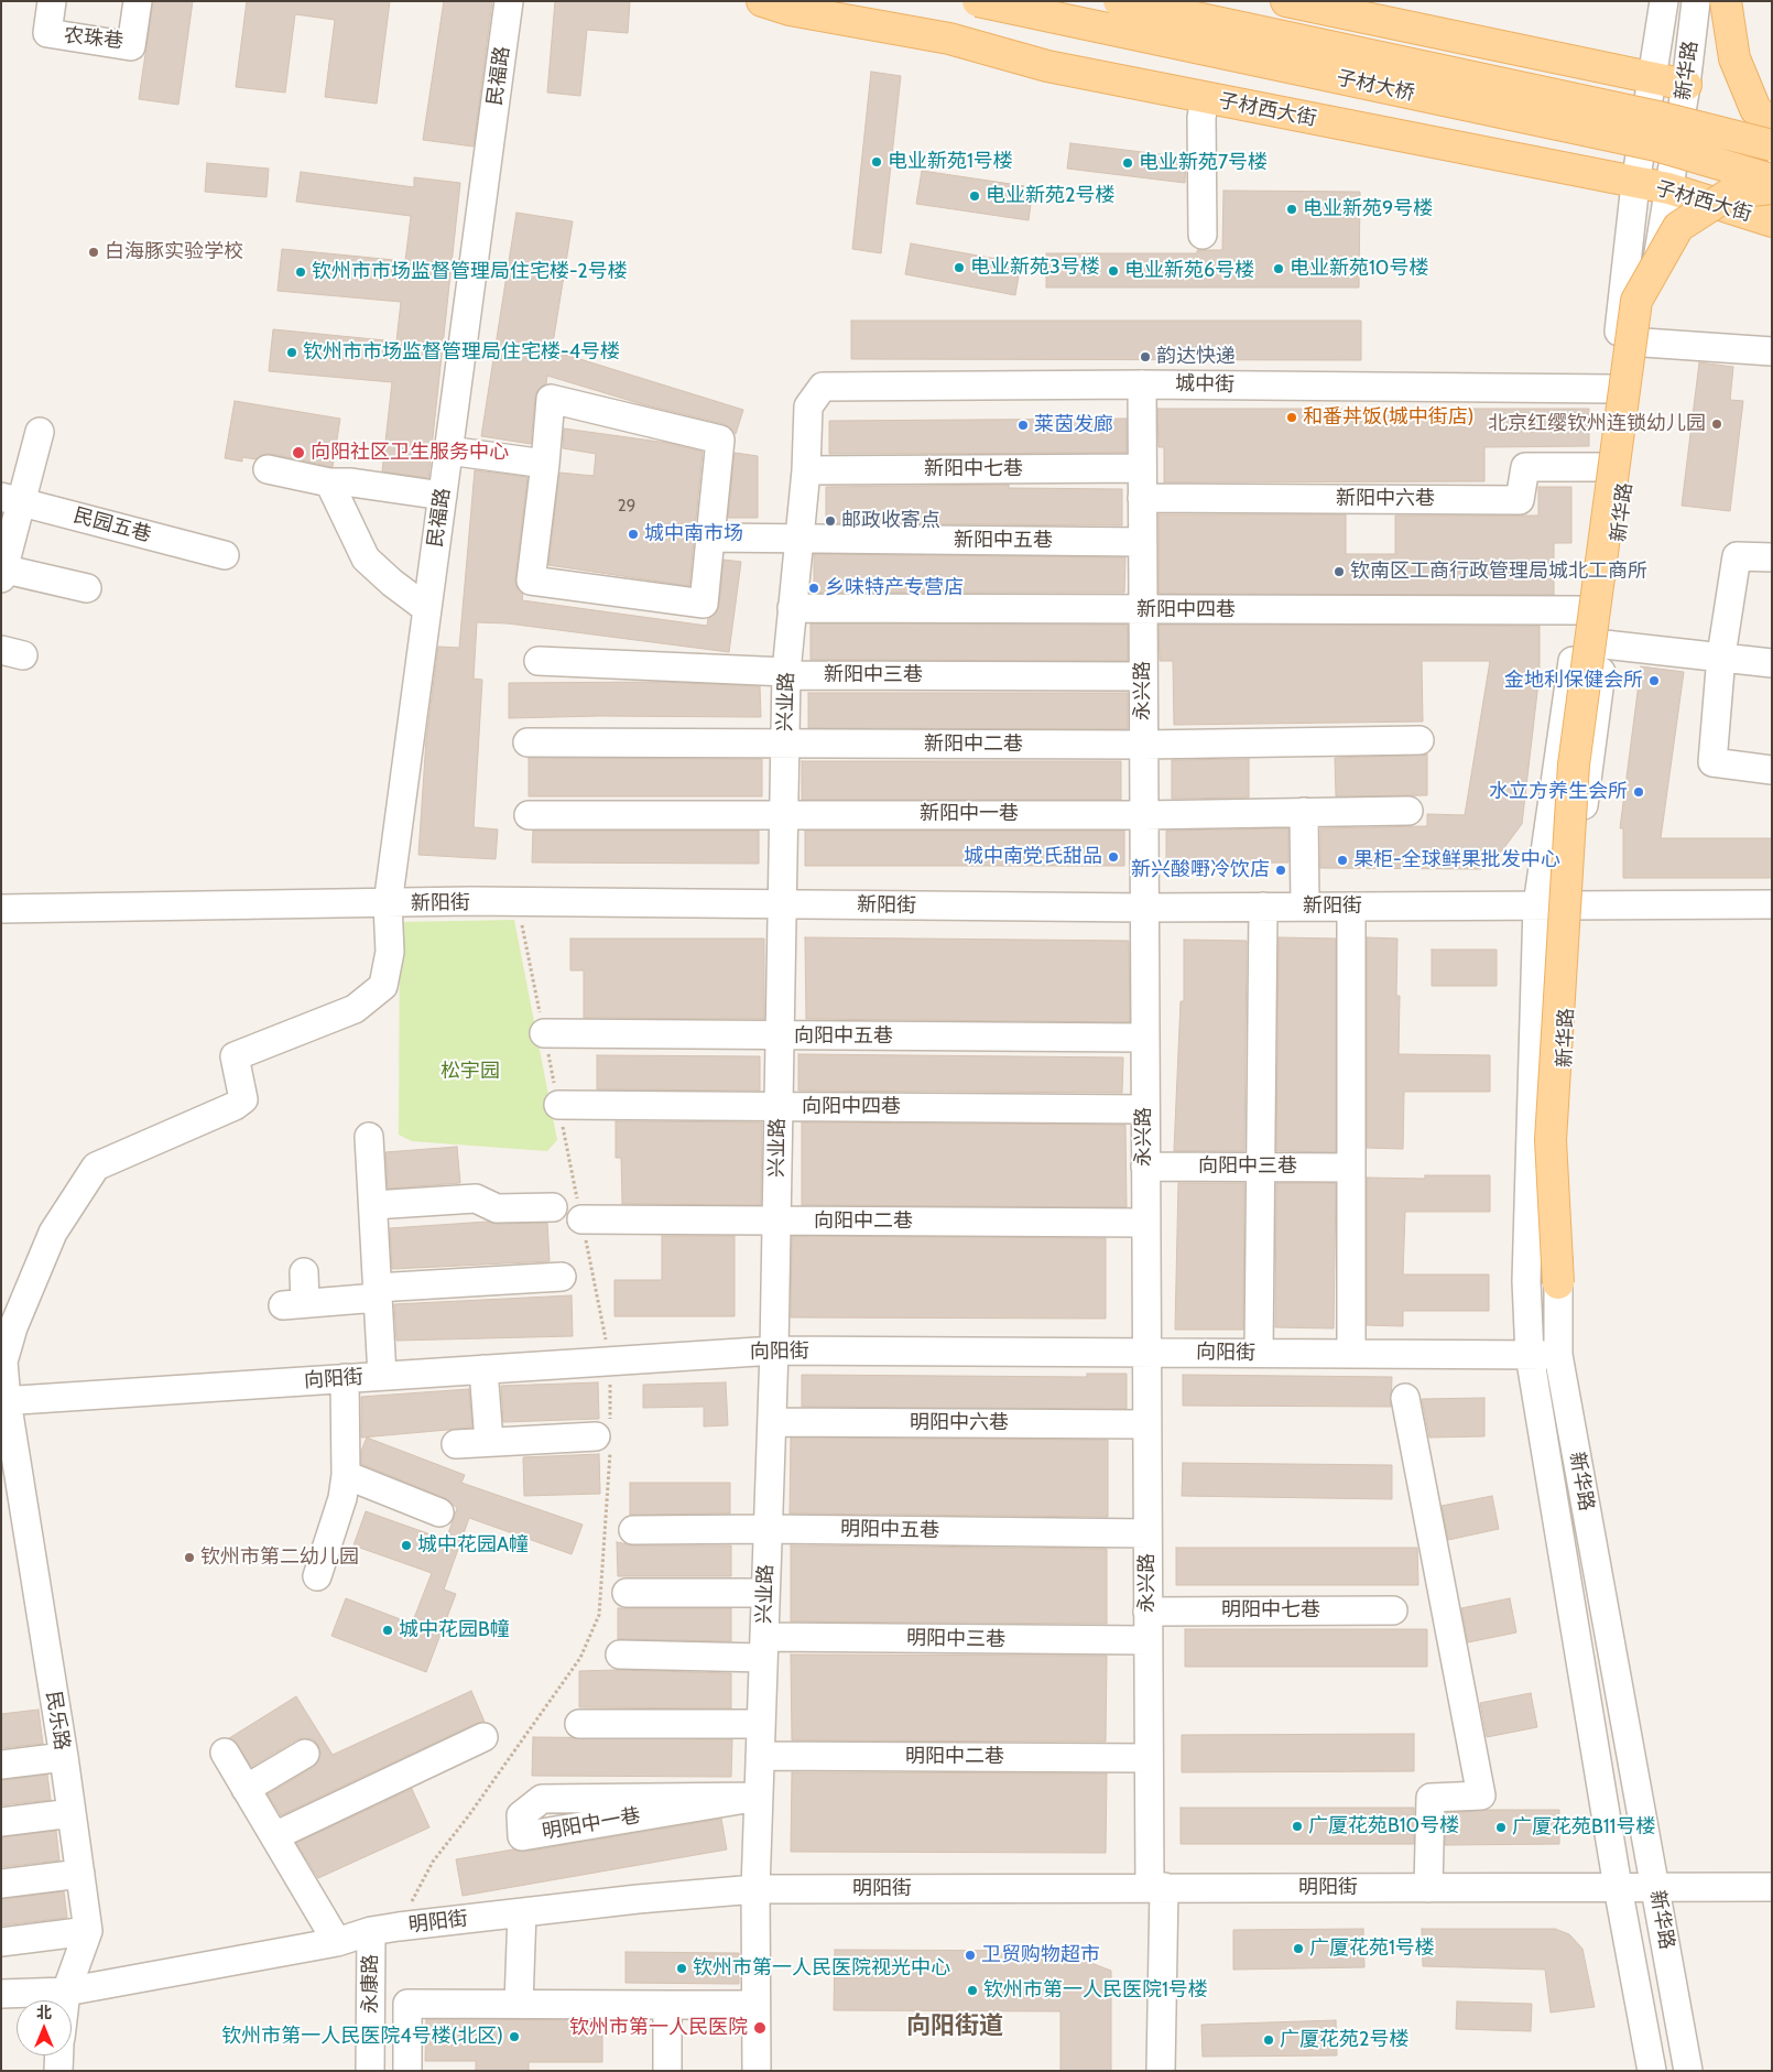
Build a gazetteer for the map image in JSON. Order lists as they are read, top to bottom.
{
  "streets": {
    "main road": ["子材大桥", "子材西大街"],
    "street": [
      "农珠巷",
      "新华路",
      "民福路",
      "城中街",
      "新阳中七巷",
      "新阳中六巷",
      "民园五巷",
      "新阳中五巷",
      "新阳中四巷",
      "新阳中三巷",
      "永兴路",
      "兴业路",
      "新阳中二巷",
      "新阳中一巷",
      "新阳街",
      "向阳中五巷",
      "向阳中四巷",
      "向阳中三巷",
      "向阳中二巷",
      "向阳街",
      "明阳中六巷",
      "明阳中五巷",
      "明阳中七巷",
      "明阳中三巷",
      "民乐路",
      "明阳中二巷",
      "明阳中一巷",
      "明阳街",
      "永康路"
    ]
  },
  "crossings": [
    ["新华路", "子材西大街"],
    ["新华路", "城中街"],
    ["新华路", "新阳中六巷"],
    ["新华路", "新阳中四巷"],
    ["新华路", "新阳街"],
    ["新华路", "向阳街"],
    ["新华路", "明阳街"],
    ["民福路", "新阳街"],
    ["民福路", "民乐路"],
    ["城中街", "永兴路"],
    ["城中街", "兴业路"],
    ["新阳中七巷", "永兴路"],
    ["新阳中七巷", "兴业路"],
    ["新阳中六巷", "永兴路"],
    ["新阳中五巷", "永兴路"],
    ["新阳中五巷", "兴业路"],
    ["新阳中四巷", "永兴路"],
    ["新阳中四巷", "兴业路"],
    ["新阳中三巷", "永兴路"],
    ["新阳中三巷", "兴业路"],
    ["永兴路", "新阳中二巷"],
    ["永兴路", "新阳中一巷"],
    ["永兴路", "新阳街"],
    ["永兴路", "向阳中五巷"],
    ["永兴路", "向阳中四巷"],
    ["永兴路", "向阳中三巷"],
    ["永兴路", "向阳中二巷"],
    ["永兴路", "向阳街"],
    ["永兴路", "明阳中六巷"],
    ["永兴路", "明阳中五巷"],
    ["永兴路", "明阳中七巷"],
    ["永兴路", "明阳中三巷"],
    ["永兴路", "明阳中二巷"],
    ["永兴路", "明阳街"],
    ["兴业路", "新阳中二巷"],
    ["兴业路", "新阳中一巷"],
    ["兴业路", "新阳街"],
    ["兴业路", "向阳中五巷"],
    ["兴业路", "向阳中四巷"],
    ["兴业路", "向阳中二巷"],
    ["兴业路", "向阳街"],
    ["兴业路", "明阳中六巷"],
    ["兴业路", "明阳中五巷"],
    ["兴业路", "明阳中三巷"],
    ["兴业路", "明阳中二巷"],
    ["兴业路", "明阳中一巷"],
    ["兴业路", "明阳街"],
    ["向阳街", "民乐路"],
    ["民乐路", "明阳街"],
    ["明阳街", "永康路"]
  ],
  "districts": ["向阳街道"],
  "parks": ["松宇园"],
  "places": [
    "电业新苑1号楼",
    "电业新苑7号楼",
    "电业新苑2号楼",
    "电业新苑9号楼",
    "白海豚实验学校",
    "电业新苑3号楼",
    "电业新苑10号楼",
    "电业新苑6号楼",
    "钦州市市场监督管理局住宅楼-2号楼",
    "钦州市市场监督管理局住宅楼-4号楼",
    "韵达快递",
    "和番丼饭(城中街店)",
    "北京红缨钦州连锁幼儿园",
    "莱茵发廊",
    "向阳社区卫生服务中心",
    "邮政收寄点",
    "城中南市场",
    "钦南区工商行政管理局城北工商所",
    "乡味特产专营店",
    "金地利保健会所",
    "水立方养生会所",
    "城中南党氏甜品",
    "果柜-全球鲜果批发中心",
    "新兴酸嘢冷饮店",
    "城中花园A幢",
    "钦州市第二幼儿园",
    "城中花园B幢",
    "广厦花苑B10号楼",
    "广厦花苑B11号楼",
    "广厦花苑1号楼",
    "卫贸购物超市",
    "钦州市第一人民医院视光中心",
    "钦州市第一人民医院1号楼",
    "钦州市第一人民医院",
    "钦州市第一人民医院4号楼(北区)",
    "广厦花苑2号楼"
  ],
  "house_numbers": ["29"],
  "north": "top"
}
